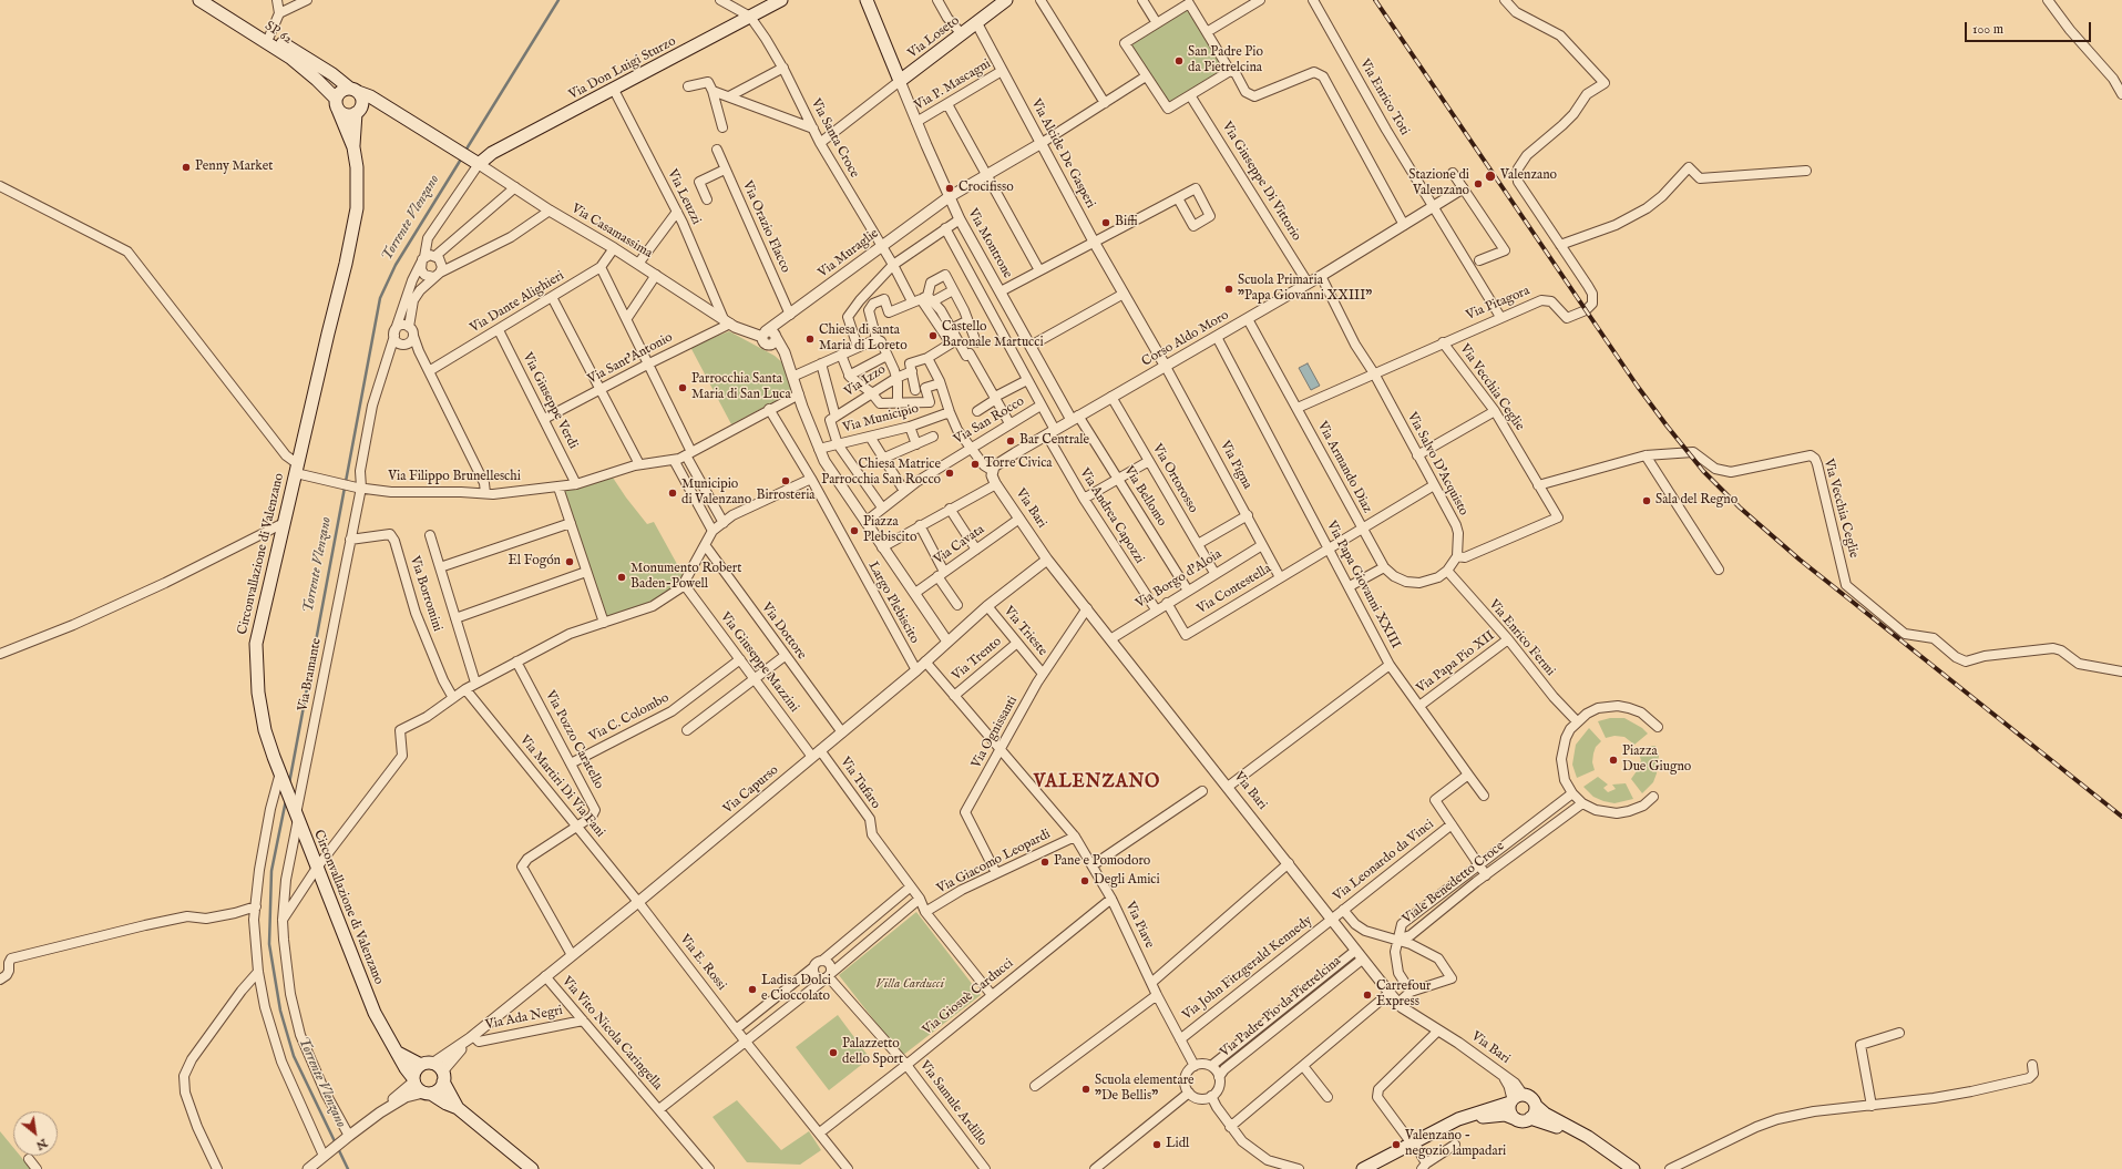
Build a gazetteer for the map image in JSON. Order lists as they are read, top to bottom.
{
  "streets": {
    "main road": [
      "SP 62",
      "Via Loseto",
      "Via Don Luigi Sturzo",
      "Via Montrone",
      "Circonvallazione di Valenzano"
    ],
    "street": [
      "Via P. Mascagni",
      "Via Enrico Toti",
      "Via Santa Croce",
      "Via Alcide De Gasperi",
      "Via Giuseppe Di Vittorio",
      "Via Leuzzi",
      "Via Orazio Flacco",
      "Via Casamassima",
      "Via Muraglie",
      "Via Dante Alighieri",
      "Via Pitagora",
      "Corso Aldo Moro",
      "Via Sant'Antonio",
      "Via Izzo",
      "Via Vecchia Ceglie",
      "Via Giuseppe Verdi",
      "Via Municipio",
      "Via San Rocco",
      "Via Salvo D'Acquisto",
      "Via Pigna",
      "Via Armando Diaz",
      "Via Filippo Brunelleschi",
      "Via Ortorosso",
      "Via Bellomo",
      "Via Bari",
      "Via Andrea Capozzi",
      "Via Cavata",
      "Via Borgo d'Aloia",
      "Via Papa Giovanni XXIII",
      "Via Contestella",
      "Via Borromini",
      "Largo Plebiscito",
      "Via Dottore",
      "Via Trieste",
      "Via Enrico Fermi",
      "Via Trento",
      "Via Giuseppe Mazzini",
      "Via Papa Pio XII",
      "Via Bramante",
      "Via C. Colombo",
      "Via Ognissanti",
      "Via Pozzo Caratello",
      "Via Tufaro",
      "Via Martiri Di Via Fani",
      "Via Capurso",
      "Via Leonardo da Vinci",
      "Via Giacomo Leopardi",
      "Viale Benedetto Croce",
      "Via Piave",
      "Via E. Rossi",
      "Via John Fitzgerald Kennedy",
      "Via Giosuè Carducci",
      "Via Padre Pio da Pietrelcina",
      "Via Ada Negri",
      "Via Vito Nicola Caringella",
      "Via Samule Ardillo"
    ]
  },
  "crossings": [
    ["Via Loseto", "Via Alcide De Gasperi"],
    ["Via Loseto", "Via Montrone"],
    ["Via Don Luigi Sturzo", "Via Santa Croce"],
    ["Via Don Luigi Sturzo", "Via Leuzzi"],
    ["Via Don Luigi Sturzo", "Via Casamassima"],
    ["Via Don Luigi Sturzo", "Via Bramante"],
    ["Via P. Mascagni", "Via Alcide De Gasperi"],
    ["Via P. Mascagni", "Via Montrone"],
    ["Via Enrico Toti", "Via Pitagora"],
    ["Via Enrico Toti", "Corso Aldo Moro"],
    ["Via Santa Croce", "Via Muraglie"],
    ["Via Alcide De Gasperi", "Via Muraglie"],
    ["Via Alcide De Gasperi", "Corso Aldo Moro"],
    ["Via Alcide De Gasperi", "Via Pigna"],
    ["Via Giuseppe Di Vittorio", "Corso Aldo Moro"],
    ["Via Leuzzi", "Via Casamassima"],
    ["Via Leuzzi", "Via Sant'Antonio"],
    ["Via Orazio Flacco", "Via Muraglie"],
    ["Via Casamassima", "Via Dante Alighieri"],
    ["Via Casamassima", "Via Sant'Antonio"],
    ["Via Casamassima", "Via Bramante"],
    ["Via Montrone", "Via Muraglie"],
    ["Via Montrone", "Corso Aldo Moro"],
    ["Via Montrone", "Via Bellomo"],
    ["Via Muraglie", "Largo Plebiscito"],
    ["Via Dante Alighieri", "Via Giuseppe Verdi"],
    ["Via Pitagora", "Via Vecchia Ceglie"],
    ["Via Pitagora", "Via Salvo D'Acquisto"],
    ["Via Pitagora", "Via Armando Diaz"],
    ["Corso Aldo Moro", "Via Salvo D'Acquisto"],
    ["Corso Aldo Moro", "Via Pigna"],
    ["Corso Aldo Moro", "Via Armando Diaz"],
    ["Corso Aldo Moro", "Via Ortorosso"],
    ["Corso Aldo Moro", "Via Bellomo"],
    ["Corso Aldo Moro", "Via Bari"],
    ["Corso Aldo Moro", "Via Andrea Capozzi"],
    ["Corso Aldo Moro", "Via Papa Giovanni XXIII"],
    ["Via Sant'Antonio", "Via Giuseppe Verdi"],
    ["Via Giuseppe Verdi", "Via Filippo Brunelleschi"],
    ["Via Municipio", "Largo Plebiscito"],
    ["Via San Rocco", "Via Andrea Capozzi"],
    ["Via San Rocco", "Largo Plebiscito"],
    ["Via Salvo D'Acquisto", "Via Armando Diaz"],
    ["Via Salvo D'Acquisto", "Via Contestella"],
    ["Via Salvo D'Acquisto", "Via Enrico Fermi"],
    ["Via Pigna", "Via Borgo d'Aloia"],
    ["Via Pigna", "Via Contestella"],
    ["Via Armando Diaz", "Via Contestella"],
    ["Via Armando Diaz", "Via Enrico Fermi"],
    ["Via Filippo Brunelleschi", "Circonvallazione di Valenzano"],
    ["Via Filippo Brunelleschi", "Largo Plebiscito"],
    ["Via Filippo Brunelleschi", "Via Bramante"],
    ["Via Ortorosso", "Via Borgo d'Aloia"],
    ["Via Bellomo", "Via Borgo d'Aloia"],
    ["Via Bari", "Via Cavata"],
    ["Via Bari", "Via Borgo d'Aloia"],
    ["Via Bari", "Via Ognissanti"],
    ["Via Bari", "Via Capurso"],
    ["Via Bari", "Via Leonardo da Vinci"],
    ["Via Bari", "Via John Fitzgerald Kennedy"],
    ["Via Bari", "Via Padre Pio da Pietrelcina"],
    ["Via Andrea Capozzi", "Via Borgo d'Aloia"],
    ["Via Cavata", "Largo Plebiscito"],
    ["Circonvallazione di Valenzano", "Via Bramante"],
    ["Via Borgo d'Aloia", "Via Contestella"],
    ["Via Papa Giovanni XXIII", "Via Contestella"],
    ["Via Papa Giovanni XXIII", "Via Papa Pio XII"],
    ["Via Contestella", "Via Enrico Fermi"],
    ["Via Borromini", "Via Bramante"],
    ["Largo Plebiscito", "Via Capurso"],
    ["Via Dottore", "Via Capurso"],
    ["Via Trieste", "Via Trento"],
    ["Via Trieste", "Via Ognissanti"],
    ["Via Trieste", "Via Capurso"],
    ["Via Enrico Fermi", "Via Papa Pio XII"],
    ["Via Trento", "Via Piave"],
    ["Via Giuseppe Mazzini", "Via C. Colombo"],
    ["Via Giuseppe Mazzini", "Via Tufaro"],
    ["Via Giuseppe Mazzini", "Via Capurso"],
    ["Via C. Colombo", "Via Pozzo Caratello"],
    ["Via Ognissanti", "Via Giacomo Leopardi"],
    ["Via Ognissanti", "Via Piave"],
    ["Via Pozzo Caratello", "Via Martiri Di Via Fani"],
    ["Via Tufaro", "Via Capurso"],
    ["Via Tufaro", "Via Giacomo Leopardi"],
    ["Via Tufaro", "Via Giosuè Carducci"],
    ["Via Martiri Di Via Fani", "Via Capurso"],
    ["Via Martiri Di Via Fani", "Via E. Rossi"],
    ["Via Capurso", "Via Piave"],
    ["Via Capurso", "Via E. Rossi"],
    ["Via Capurso", "Via Ada Negri"],
    ["Via Capurso", "Via Vito Nicola Caringella"],
    ["Via Leonardo da Vinci", "Via John Fitzgerald Kennedy"],
    ["Via Giacomo Leopardi", "Via Piave"],
    ["Via Piave", "Via John Fitzgerald Kennedy"],
    ["Via Piave", "Via Giosuè Carducci"],
    ["Via Piave", "Via Padre Pio da Pietrelcina"],
    ["Via E. Rossi", "Via Giosuè Carducci"],
    ["Via Giosuè Carducci", "Via Samule Ardillo"],
    ["Via Ada Negri", "Via Vito Nicola Caringella"]
  ],
  "districts": ["VALENZANO"],
  "water": ["Torrente Vlenzano"],
  "parks": ["Villa Carducci"],
  "places": [
    "San Padre Pio da Pietrelcina",
    "Penny Market",
    "Valenzano",
    "Stazione di Valenzano",
    "Crocifisso",
    "Biffi",
    "Scuola Primaria \"Papa Giovanni XXIII\"",
    "Castello Baronale Martucci",
    "Chiesa di santa Maria di Loreto",
    "Parrocchia Santa Maria di San Luca",
    "Bar Centrale",
    "Torre Civica",
    "Chiesa Matrice Parrocchia San Rocco",
    "Birrosteria",
    "Municipio di Valenzano",
    "Sala del Regno",
    "Piazza Plebiscito",
    "El Fogón",
    "Monumento Robert Baden-Powell",
    "Piazza Due Giugno",
    "Pane e Pomodoro",
    "Degli Amici",
    "Ladisa Dolci e Cioccolato",
    "Carrefour Express",
    "Palazzetto dello Sport",
    "Scuola elementare \"De Bellis\"",
    "Lidl",
    "Valenzano - negozio lampadari"
  ],
  "scale_bar": "100 m",
  "north": "bottom right"
}
